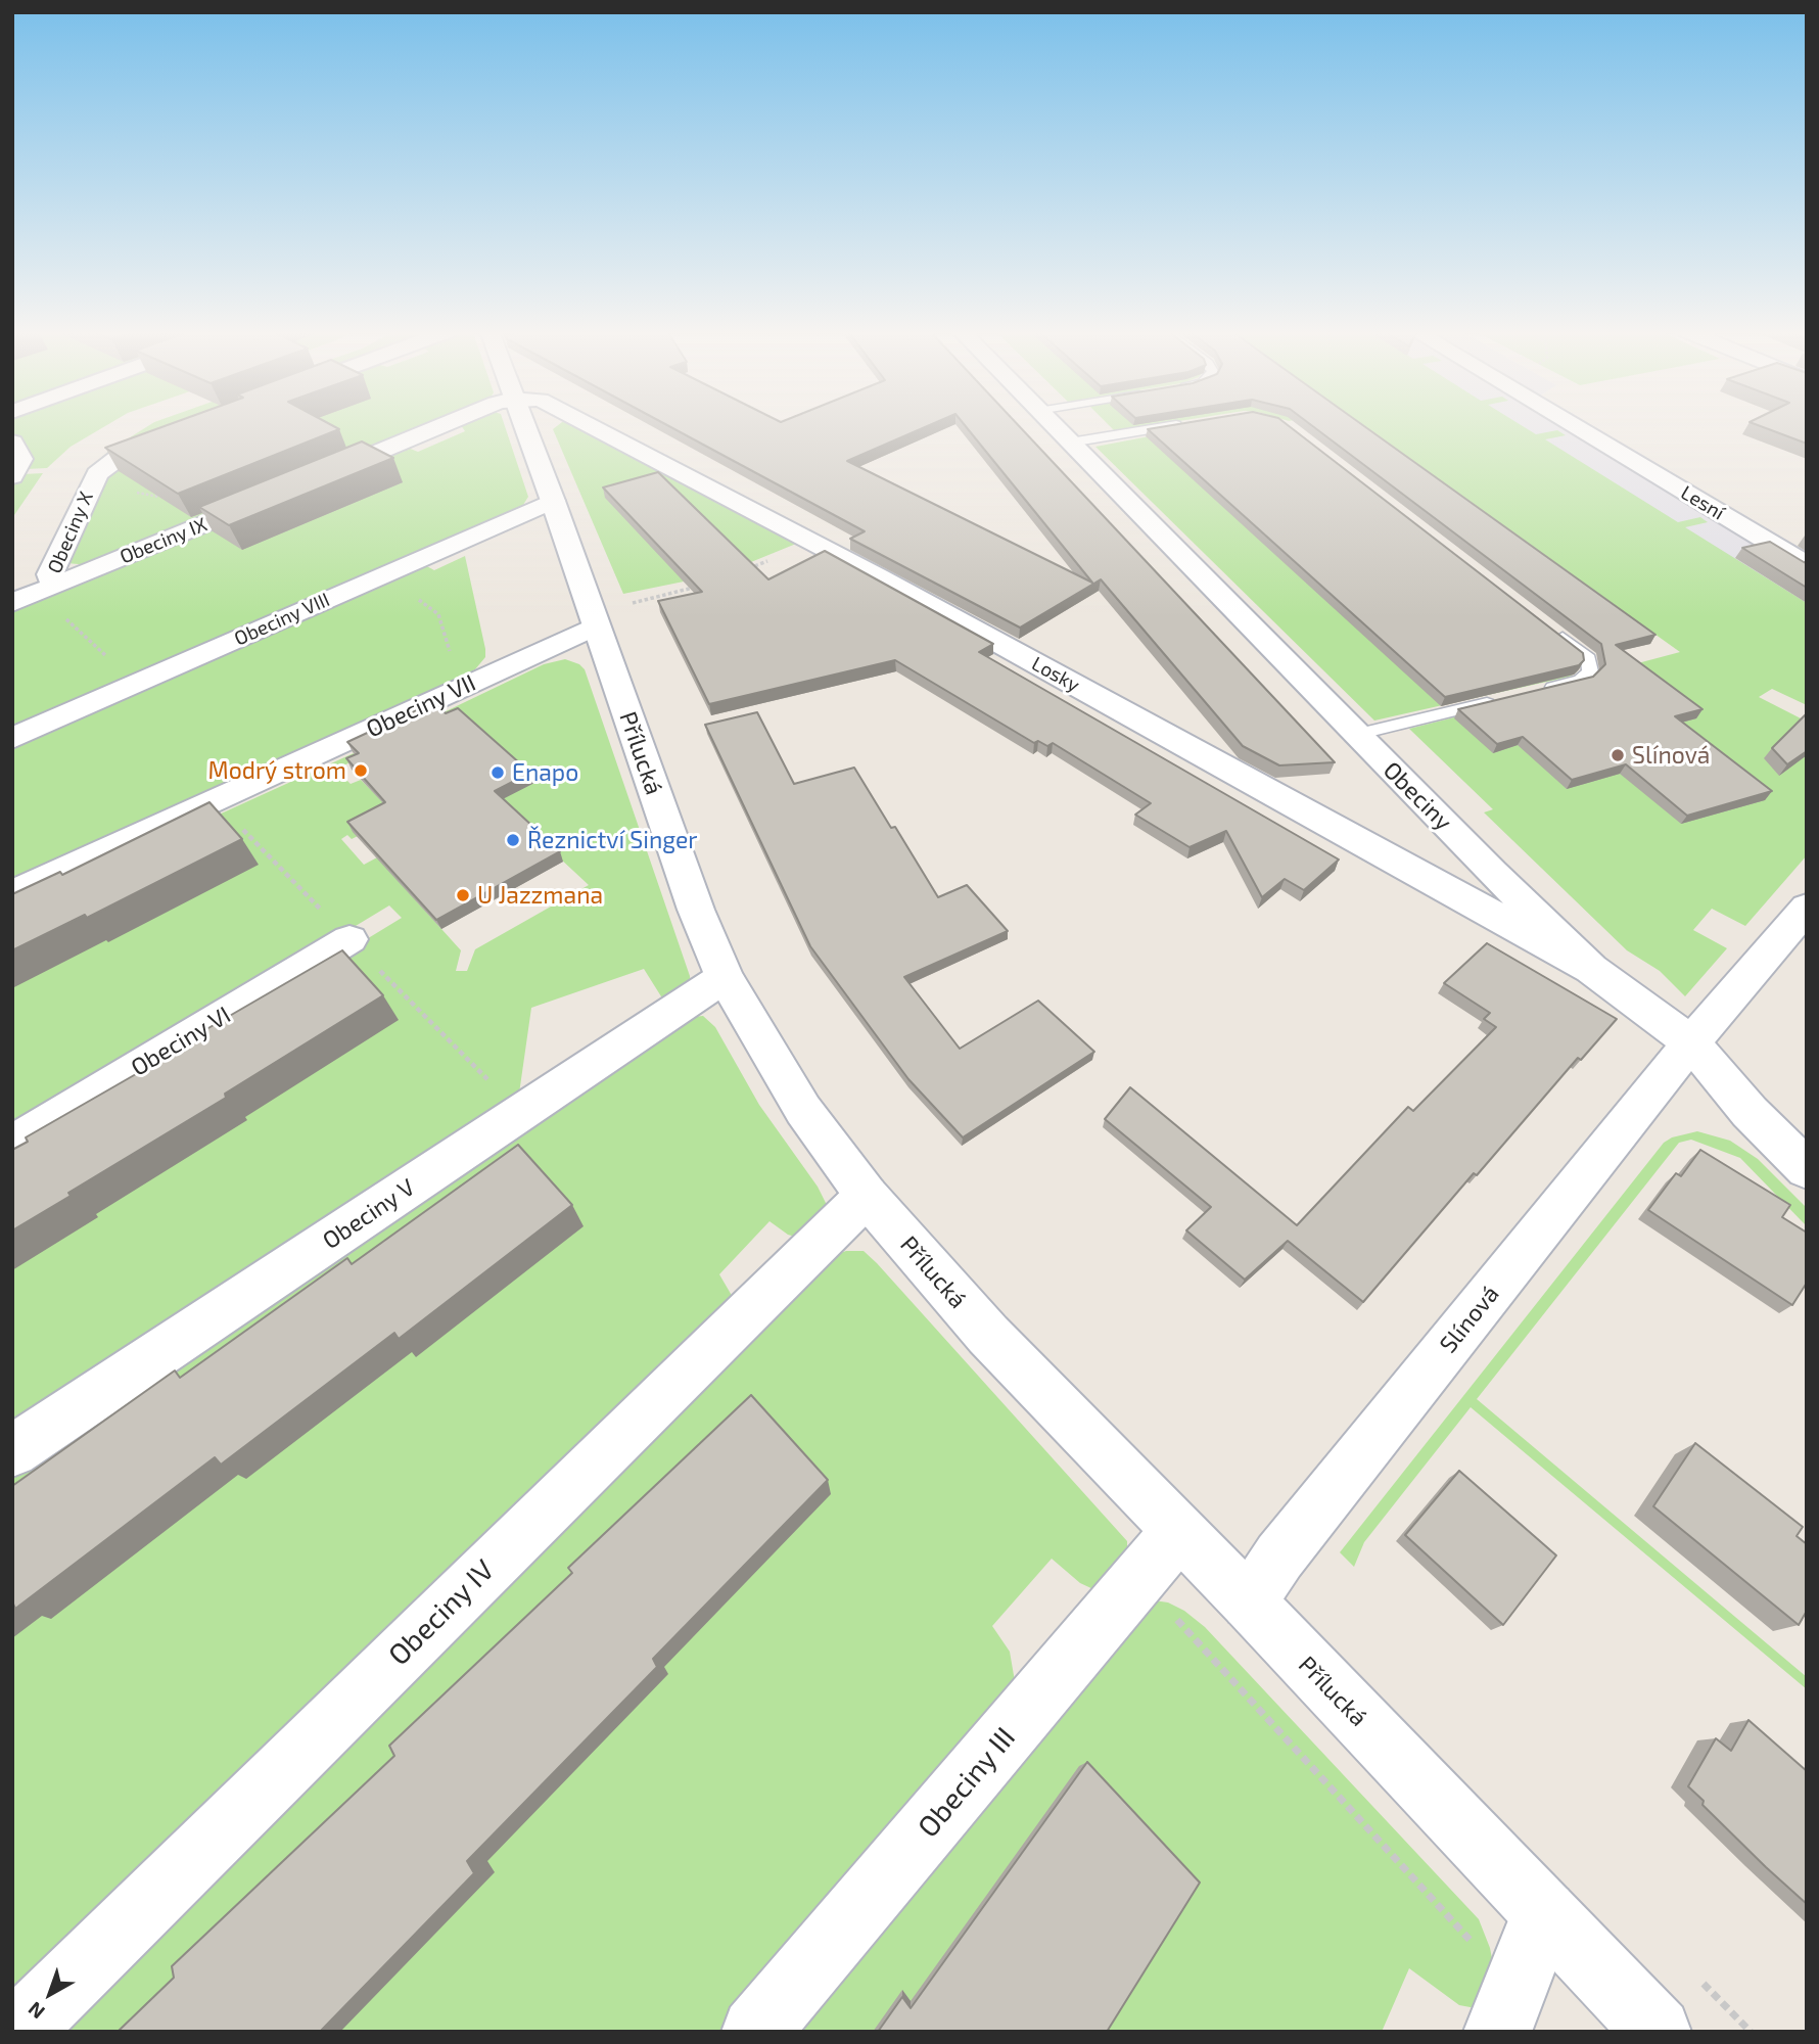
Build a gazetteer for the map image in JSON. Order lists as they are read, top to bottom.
{
  "streets": {
    "street": [
      "Lesní",
      "Obeciny X",
      "Obeciny IX",
      "Obeciny VIII",
      "Losky",
      "Obeciny VII",
      "Přílucká",
      "Obeciny",
      "Obeciny VI",
      "Obeciny V",
      "Slínová",
      "Obeciny IV",
      "Obeciny III"
    ]
  },
  "crossings": [
    ["Obeciny X", "Obeciny IX"],
    ["Obeciny VIII", "Přílucká"],
    ["Losky", "Obeciny"],
    ["Obeciny VII", "Přílucká"],
    ["Přílucká", "Obeciny V"],
    ["Přílucká", "Slínová"],
    ["Přílucká", "Obeciny IV"],
    ["Přílucká", "Obeciny III"],
    ["Obeciny", "Slínová"]
  ],
  "places": [
    "Slínová",
    "Modrý strom",
    "Enapo",
    "Řeznictví Singer",
    "U Jazzmana"
  ],
  "north": "bottom left"
}
